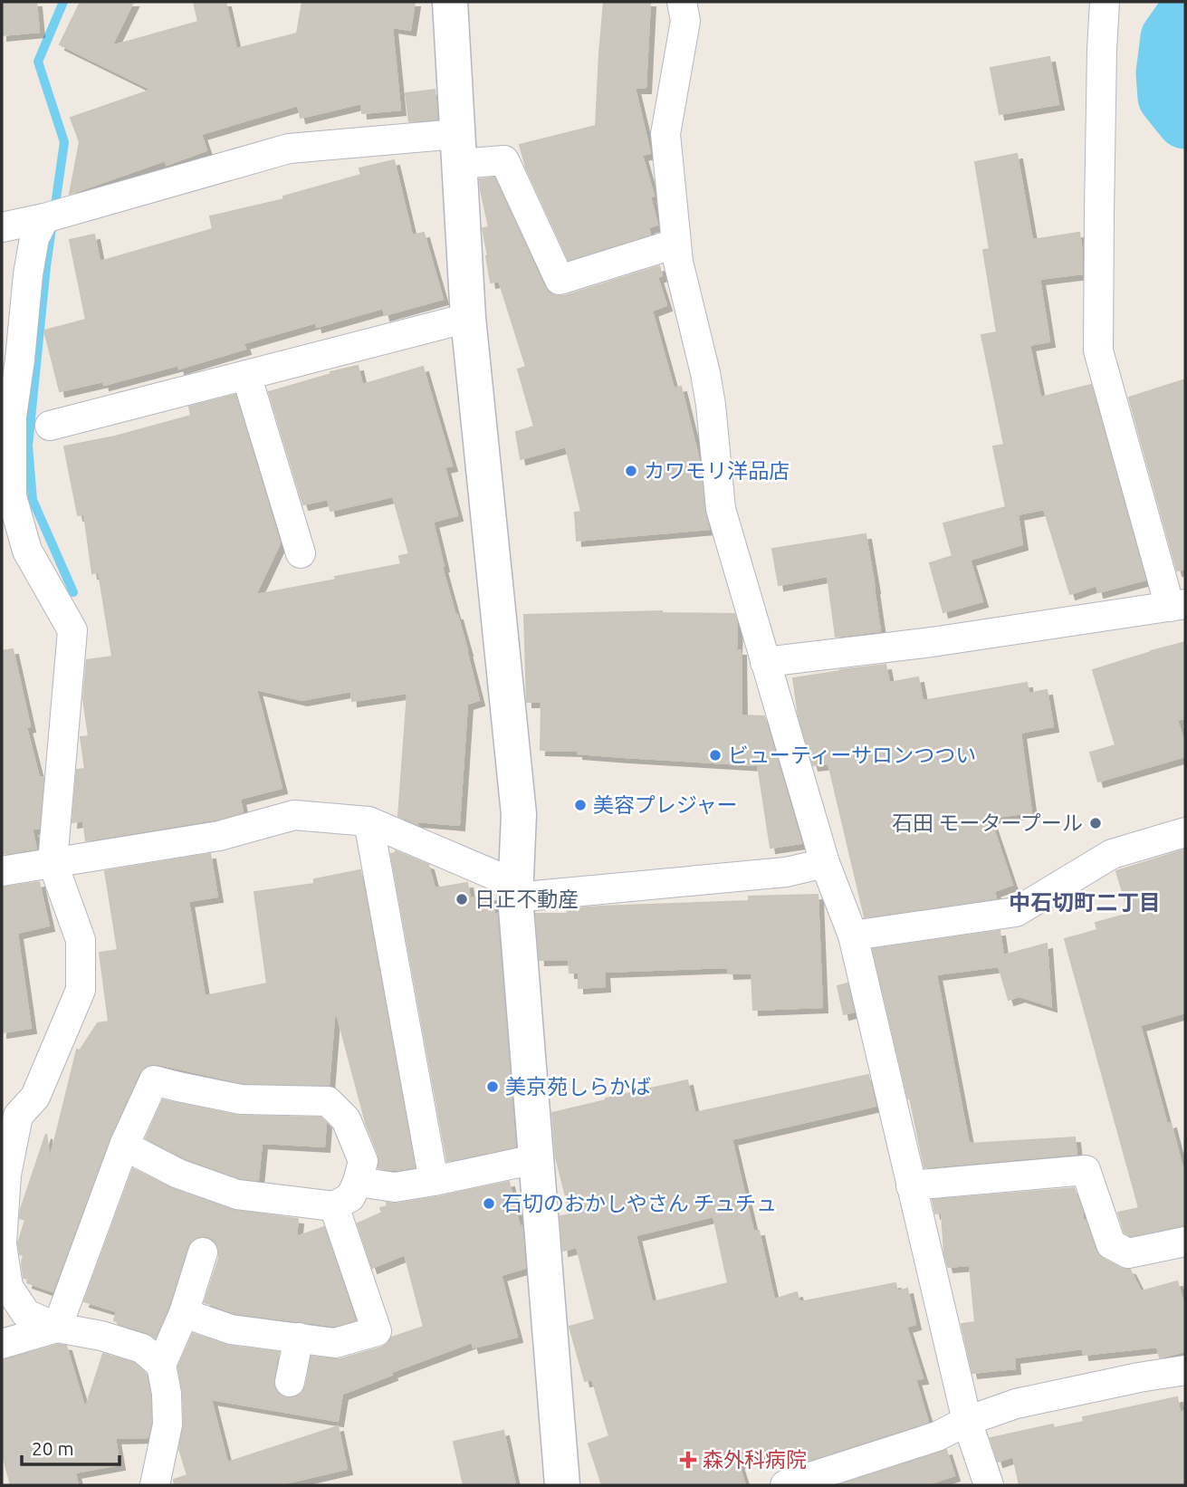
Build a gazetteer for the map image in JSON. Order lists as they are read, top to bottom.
{
  "districts": ["中石切町二丁目"],
  "places": {
    "other": [
      "カワモリ洋品店",
      "ビューティーサロンつつい",
      "美容プレジャー",
      "石田 モータープール",
      "日正不動産",
      "美京苑しらかば",
      "石切のおかしやさん チュチュ"
    ],
    "health": ["森外科病院"]
  },
  "scale_bar": "20 m"
}
